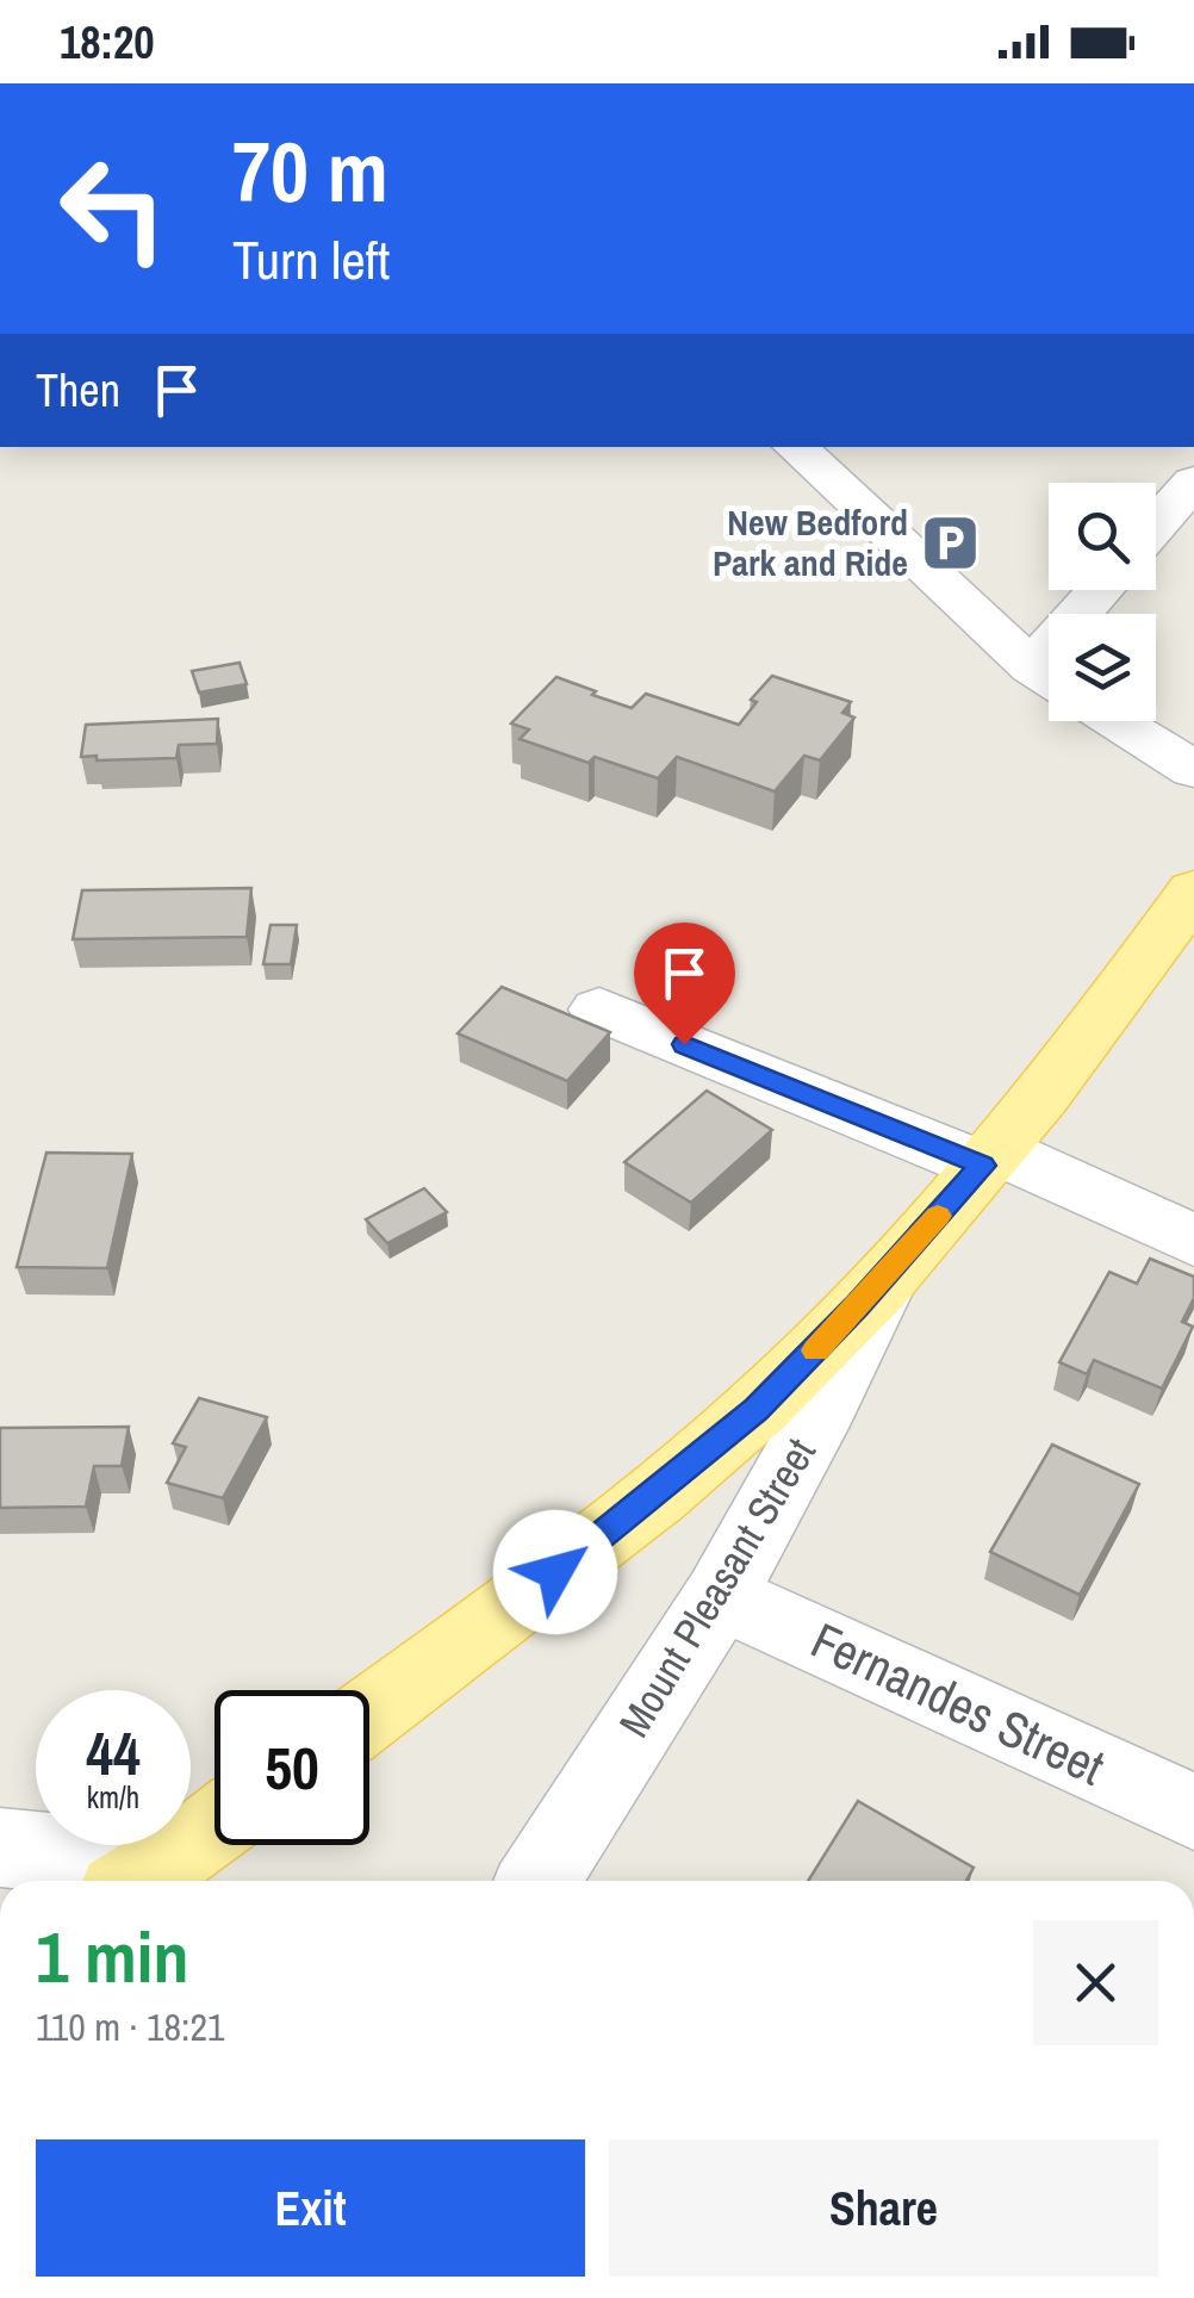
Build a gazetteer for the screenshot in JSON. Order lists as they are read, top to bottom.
{
  "streets": {
    "main road": ["Mount Pleasant Street"],
    "street": ["Fernandes Street"]
  },
  "crossings": [
    ["Mount Pleasant Street", "Fernandes Street"]
  ],
  "places": {
    "parking": ["New Bedford Park and Ride"]
  },
  "page": {
    "status": "18:20",
    "turn": ["70 m", "Turn left"],
    "then": "Then",
    "speed": "44 km/h",
    "limit": "50",
    "heading": ["1 min", "110 m · 18:21"],
    "buttons": ["Exit", "Share"]
  }
}
